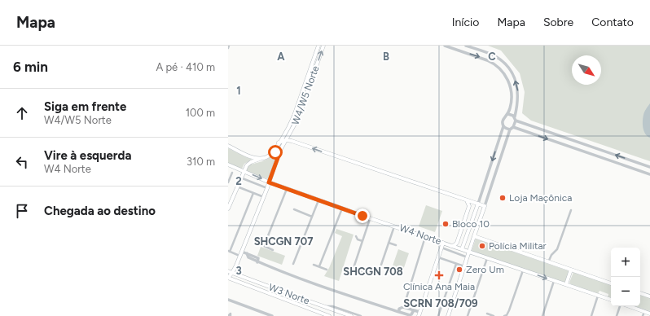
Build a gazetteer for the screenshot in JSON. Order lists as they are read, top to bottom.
{
  "streets": {
    "main road": ["W4/W5 Norte", "W4 Norte", "W3 Norte"]
  },
  "crossings": [
    ["W4/W5 Norte", "W4 Norte"],
    ["W4/W5 Norte", "W3 Norte"]
  ],
  "districts": ["SHCGN 707", "SHCGN 708", "SCRN 708/709"],
  "places": {
    "other": [
      "Loja Maçônica",
      "Bloco 10",
      "Polícia Militar",
      "Zero Um"
    ],
    "health": ["Clínica Ana Maia"]
  },
  "north": "bottom right",
  "page": {
    "header": "Mapa",
    "nav": [
      "Início",
      "Mapa",
      "Sobre",
      "Contato"
    ],
    "heading": ["6 min", "A pé · 410 m"],
    "list": [
      ["Siga em frente", "W4/W5 Norte", "100 m"],
      ["Vire à esquerda", "W4 Norte", "310 m"],
      "Chegada ao destino"
    ],
    "map_buttons": ["+", "−"]
  },
  "grid": {
    "columns": ["A", "B", "C"],
    "rows": ["1", "2", "3"]
  }
}
